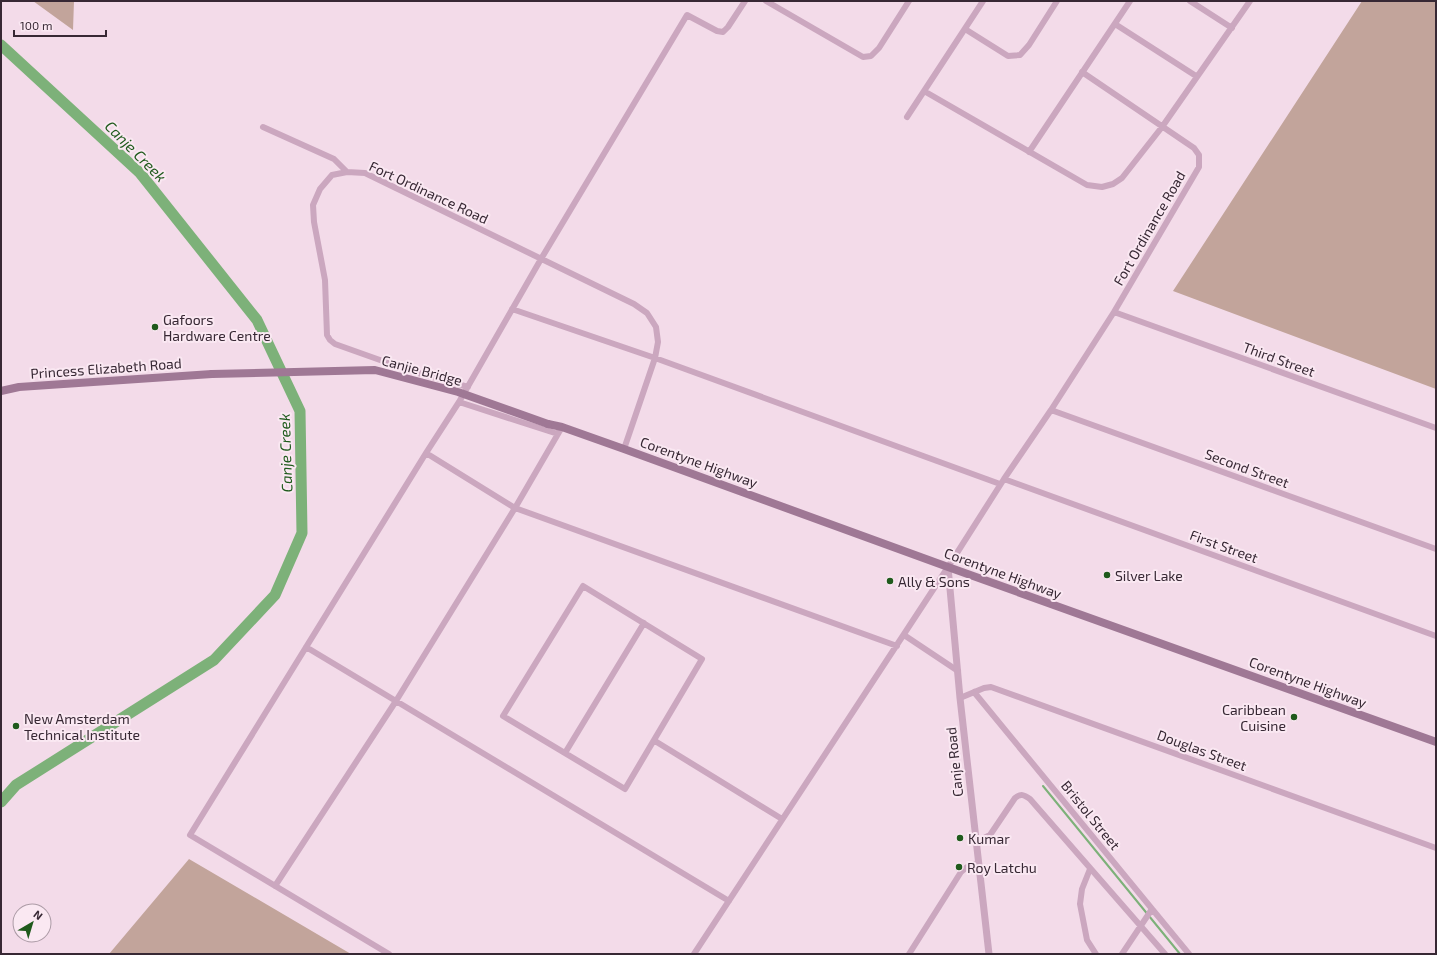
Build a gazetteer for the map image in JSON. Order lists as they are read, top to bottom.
{
  "streets": {
    "main road": ["Princess Elizabeth Road", "Canjie Bridge", "Corentyne Highway"],
    "street": [
      "Fort Ordinance Road",
      "Third Street",
      "Second Street",
      "First Street",
      "Douglas Street",
      "Canje Road",
      "Bristol Street"
    ]
  },
  "crossings": [
    ["Fort Ordinance Road", "Third Street"],
    ["Fort Ordinance Road", "Corentyne Highway"],
    ["Fort Ordinance Road", "Second Street"],
    ["Fort Ordinance Road", "First Street"],
    ["Fort Ordinance Road", "Canje Road"],
    ["Princess Elizabeth Road", "Canjie Bridge"],
    ["Canjie Bridge", "Corentyne Highway"],
    ["Corentyne Highway", "Canje Road"],
    ["Douglas Street", "Canje Road"],
    ["Douglas Street", "Bristol Street"]
  ],
  "water": ["Canje Creek"],
  "places": [
    "Gafoors Hardware Centre",
    "Silver Lake",
    "Ally & Sons",
    "Caribbean Cuisine",
    "New Amsterdam Technical Institute",
    "Kumar",
    "Roy Latchu"
  ],
  "scale_bar": "100 m",
  "north": "top right"
}
